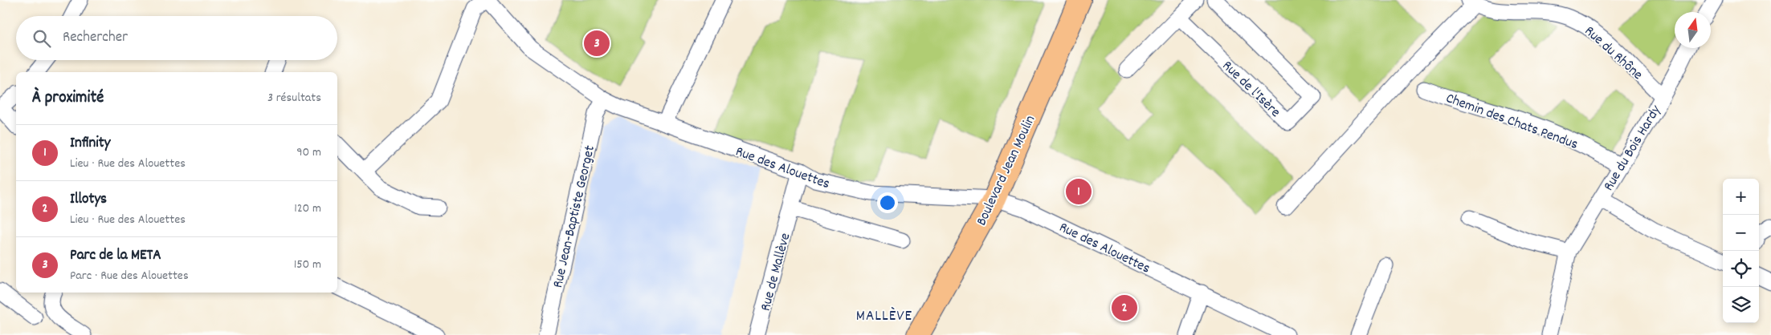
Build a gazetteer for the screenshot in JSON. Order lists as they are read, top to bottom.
{
  "streets": {
    "main road": ["Boulevard Jean Moulin"],
    "street": [
      "Rue du Rhône",
      "Rue de l'Isère",
      "Chemin des Chats Pendus",
      "Rue du Bois Hardy",
      "Rue des Alouettes",
      "Rue Jean-Baptiste Georget",
      "Rue de Mallève"
    ]
  },
  "crossings": [
    ["Rue du Rhône", "Rue du Bois Hardy"],
    ["Chemin des Chats Pendus", "Rue du Bois Hardy"],
    ["Rue des Alouettes", "Boulevard Jean Moulin"],
    ["Rue des Alouettes", "Rue Jean-Baptiste Georget"],
    ["Rue des Alouettes", "Rue de Mallève"]
  ],
  "districts": ["MALLÈVE"],
  "north": "top",
  "page": {
    "search": "Rechercher",
    "pins": ["3", "1", "2"],
    "heading": ["À proximité", "3 résultats"],
    "list": [
      {
        "mark": "1",
        "name": "Infinity",
        "note": "Lieu · Rue des Alouettes",
        "value": "90 m"
      },
      {
        "mark": "2",
        "name": "Illotys",
        "note": "Lieu · Rue des Alouettes",
        "value": "120 m"
      },
      {
        "mark": "3",
        "name": "Parc de la META",
        "note": "Parc · Rue des Alouettes",
        "value": "150 m"
      }
    ],
    "map_buttons": ["+", "−"]
  }
}
